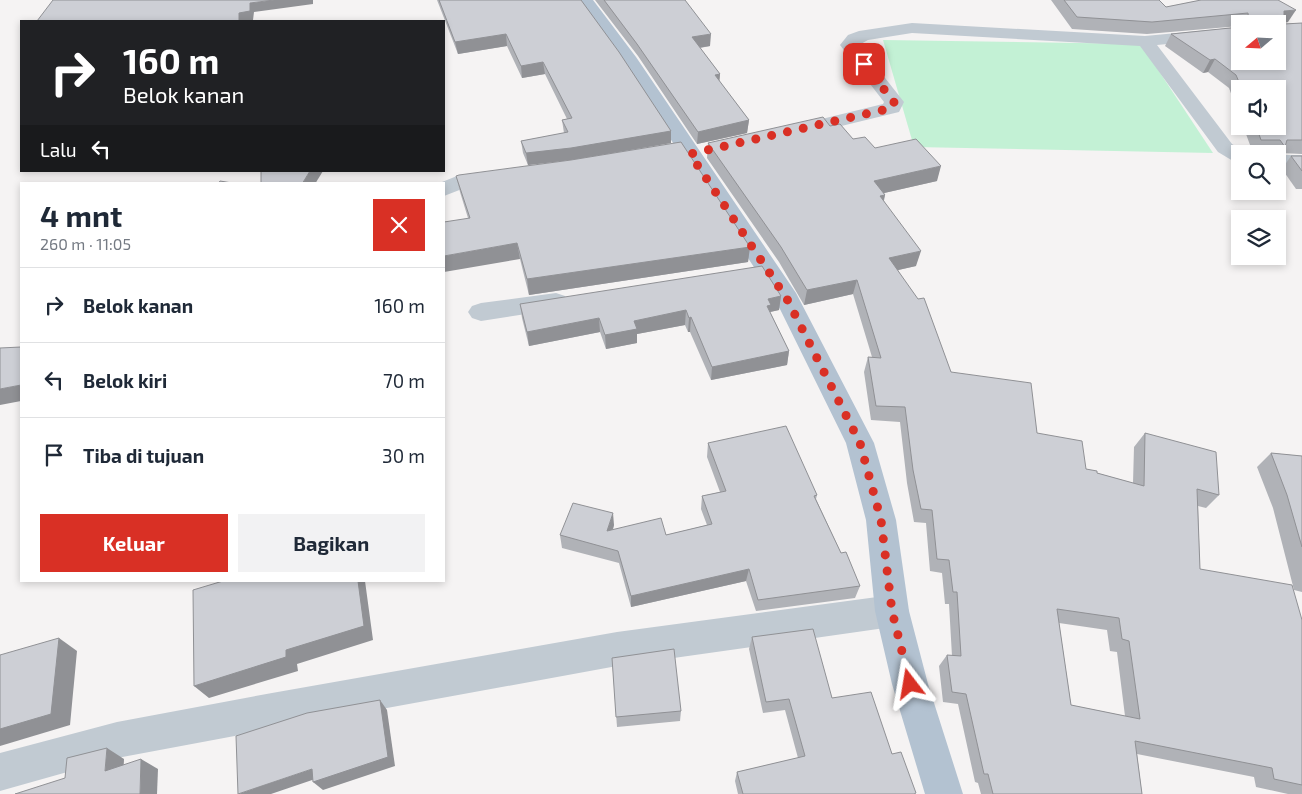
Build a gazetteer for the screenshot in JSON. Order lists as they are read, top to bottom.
{
  "north": "left",
  "page": {
    "turn": ["160 m", "Belok kanan"],
    "then": "Lalu",
    "heading": ["4 mnt", "260 m · 11:05"],
    "list": [
      {
        "name": "Belok kanan",
        "value": "160 m"
      },
      {
        "name": "Belok kiri",
        "value": "70 m"
      },
      {
        "name": "Tiba di tujuan",
        "value": "30 m"
      }
    ],
    "buttons": ["Keluar", "Bagikan"]
  }
}
